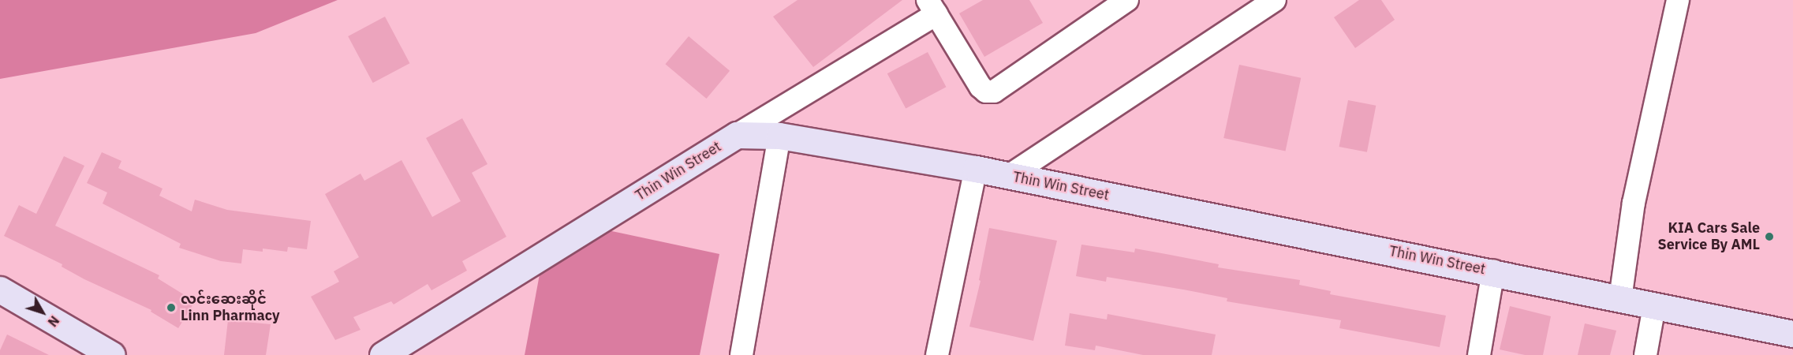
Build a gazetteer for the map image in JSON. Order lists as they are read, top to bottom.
{
  "streets": {
    "main road": ["Thin Win Street"]
  },
  "places": ["KIA Cars Sale Service By AML", "လင်းဆေးဆိုင် Linn Pharmacy"],
  "north": "bottom right"
}
